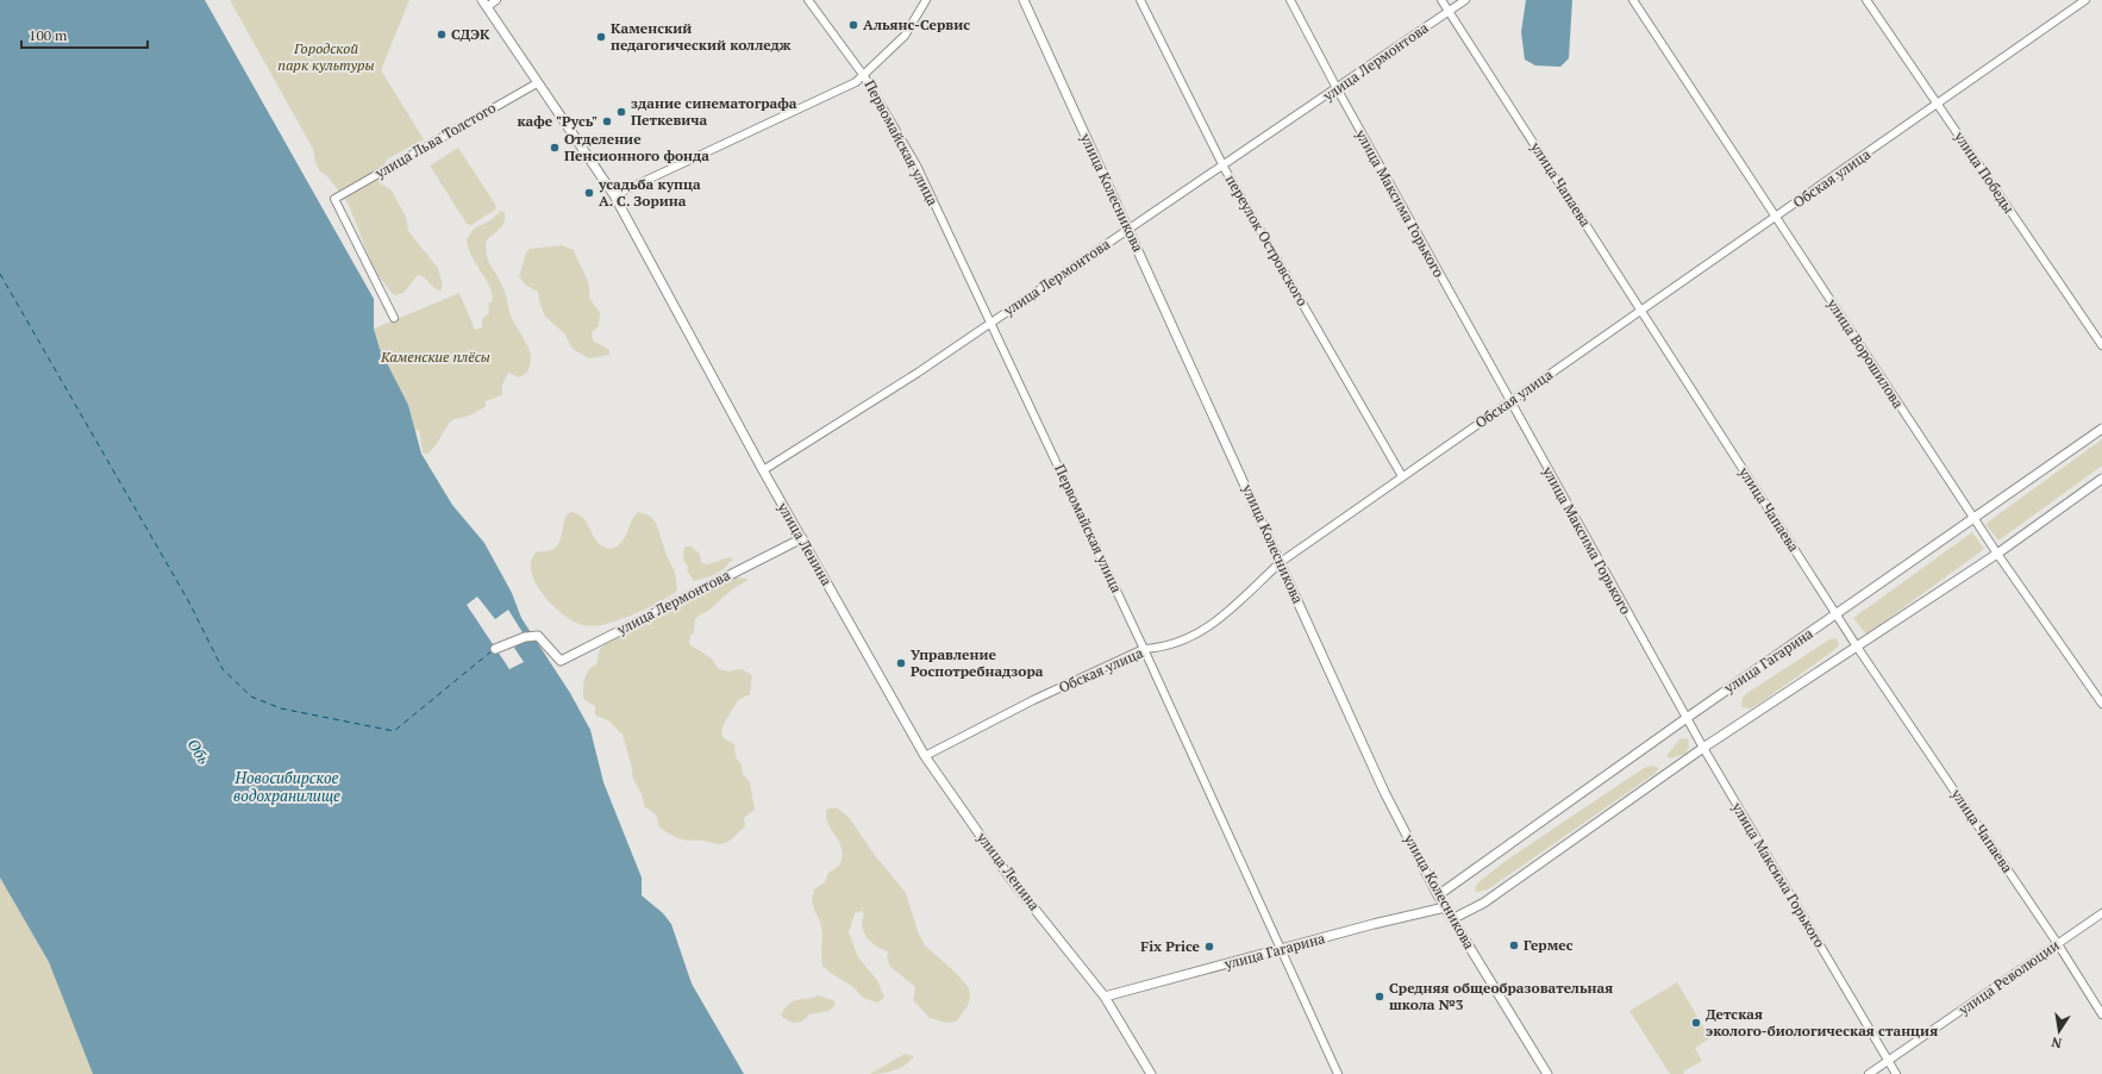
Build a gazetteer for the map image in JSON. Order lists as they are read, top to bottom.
{
  "streets": {
    "street": [
      "улица Лермонтова",
      "улица Льва Толстого",
      "Первомайская улица",
      "улица Победы",
      "Обская улица",
      "улица Чапаева",
      "улица Колесникова",
      "улица Максима Горького",
      "переулок Островского",
      "улица Ворошилова",
      "улица Ленина",
      "улица Гагарина",
      "улица Революции"
    ]
  },
  "crossings": [
    ["улица Лермонтова", "Первомайская улица"],
    ["улица Лермонтова", "улица Чапаева"],
    ["улица Лермонтова", "улица Колесникова"],
    ["улица Лермонтова", "улица Максима Горького"],
    ["улица Лермонтова", "переулок Островского"],
    ["улица Лермонтова", "улица Ленина"],
    ["улица Льва Толстого", "улица Ленина"],
    ["Первомайская улица", "Обская улица"],
    ["Первомайская улица", "улица Гагарина"],
    ["улица Победы", "Обская улица"],
    ["Обская улица", "улица Чапаева"],
    ["Обская улица", "улица Колесникова"],
    ["Обская улица", "улица Максима Горького"],
    ["Обская улица", "переулок Островского"],
    ["Обская улица", "улица Ворошилова"],
    ["Обская улица", "улица Ленина"],
    ["улица Чапаева", "улица Гагарина"],
    ["улица Чапаева", "улица Революции"],
    ["улица Колесникова", "улица Гагарина"],
    ["улица Максима Горького", "улица Гагарина"],
    ["улица Максима Горького", "улица Революции"],
    ["улица Ворошилова", "улица Гагарина"],
    ["улица Ленина", "улица Гагарина"]
  ],
  "water": ["Обь", "Новосибирское водохранилище"],
  "parks": ["Городской парк культуры", "Каменские плёсы"],
  "places": [
    "Альянс-Сервис",
    "СДЭК",
    "Каменский педагогический колледж",
    "здание синематографа Петкевича",
    "кафе \"Русь\"",
    "Отделение Пенсионного фонда",
    "усадьба купца А. С. Зорина",
    "Управление Роспотребнадзора",
    "Гермес",
    "Fix Price",
    "Средняя общеобразовательная школа №3",
    "Детская эколого-биологическая станция"
  ],
  "scale_bar": "100 m",
  "north": "bottom"
}
